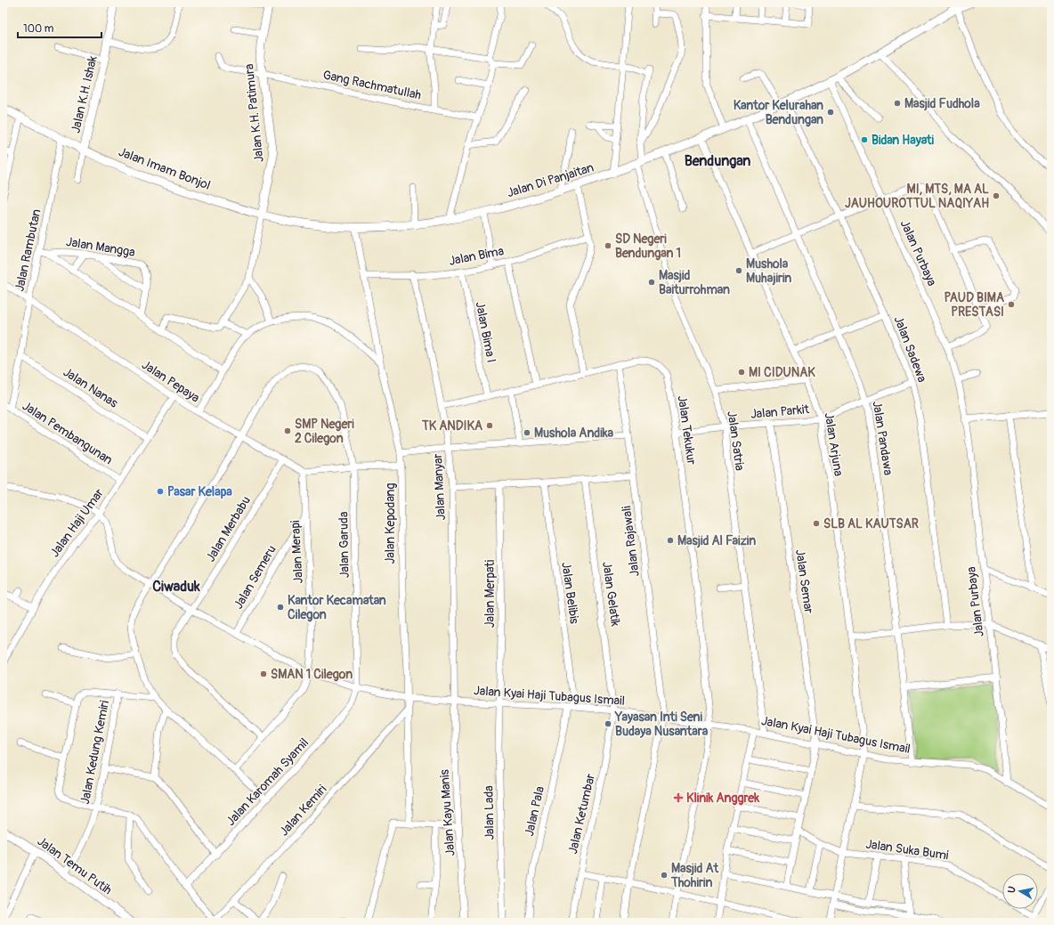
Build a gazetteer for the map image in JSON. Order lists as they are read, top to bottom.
{
  "streets": {
    "street": [
      "Gang Rachmatullah",
      "Jalan K.H. Ishak",
      "Jalan K.H. Patimura",
      "Jalan Imam Bonjol",
      "Jalan Di Panjaitan",
      "Jalan Mangga",
      "Jalan Rambutan",
      "Jalan Purbaya",
      "Jalan Bima",
      "Jalan Bima I",
      "Jalan Sadewa",
      "Jalan Pepaya",
      "Jalan Nanas",
      "Jalan Parkit",
      "Jalan Tekukur",
      "Jalan Pembangunan",
      "Jalan Pandawa",
      "Jalan Satria",
      "Jalan Arjuna",
      "Jalan Manyar",
      "Jalan Haji Umar",
      "Jalan Kepodang",
      "Jalan Merbabu",
      "Jalan Rajawali",
      "Jalan Garuda",
      "Jalan Merapi",
      "Jalan Semeru",
      "Jalan Semar",
      "Jalan Belibis",
      "Jalan Merpati",
      "Jalan Gelatik",
      "Jalan Kyai Haji Tubagus Ismail",
      "Jalan Kedung Kemiri",
      "Jalan Karomah Syamil",
      "Jalan Kemiri",
      "Jalan Pala",
      "Jalan Kayu Manis",
      "Jalan Lada",
      "Jalan Ketumbar",
      "Jalan Suka Bumi",
      "Jalan Temu Putih"
    ]
  },
  "crossings": [
    ["Gang Rachmatullah", "Jalan K.H. Patimura"],
    ["Jalan K.H. Ishak", "Jalan Imam Bonjol"],
    ["Jalan K.H. Patimura", "Jalan Imam Bonjol"],
    ["Jalan K.H. Patimura", "Jalan Di Panjaitan"],
    ["Jalan Imam Bonjol", "Jalan Di Panjaitan"],
    ["Jalan Imam Bonjol", "Jalan Rambutan"],
    ["Jalan Di Panjaitan", "Jalan Purbaya"],
    ["Jalan Di Panjaitan", "Jalan Sadewa"],
    ["Jalan Di Panjaitan", "Jalan Pandawa"],
    ["Jalan Di Panjaitan", "Jalan Satria"],
    ["Jalan Di Panjaitan", "Jalan Arjuna"],
    ["Jalan Di Panjaitan", "Jalan Kepodang"],
    ["Jalan Rambutan", "Jalan Pepaya"],
    ["Jalan Rambutan", "Jalan Nanas"],
    ["Jalan Rambutan", "Jalan Pembangunan"],
    ["Jalan Purbaya", "Jalan Kyai Haji Tubagus Ismail"],
    ["Jalan Bima", "Jalan Bima I"],
    ["Jalan Bima", "Jalan Manyar"],
    ["Jalan Bima", "Jalan Kepodang"],
    ["Jalan Bima I", "Jalan Tekukur"],
    ["Jalan Sadewa", "Jalan Parkit"],
    ["Jalan Pepaya", "Jalan Haji Umar"],
    ["Jalan Pepaya", "Jalan Merbabu"],
    ["Jalan Pepaya", "Jalan Garuda"],
    ["Jalan Pepaya", "Jalan Merapi"],
    ["Jalan Nanas", "Jalan Haji Umar"],
    ["Jalan Parkit", "Jalan Tekukur"],
    ["Jalan Parkit", "Jalan Pandawa"],
    ["Jalan Parkit", "Jalan Satria"],
    ["Jalan Parkit", "Jalan Arjuna"],
    ["Jalan Parkit", "Jalan Semar"],
    ["Jalan Tekukur", "Jalan Manyar"],
    ["Jalan Tekukur", "Jalan Rajawali"],
    ["Jalan Tekukur", "Jalan Kyai Haji Tubagus Ismail"],
    ["Jalan Pembangunan", "Jalan Haji Umar"],
    ["Jalan Pandawa", "Jalan Kyai Haji Tubagus Ismail"],
    ["Jalan Satria", "Jalan Kyai Haji Tubagus Ismail"],
    ["Jalan Arjuna", "Jalan Kyai Haji Tubagus Ismail"],
    ["Jalan Arjuna", "Jalan Suka Bumi"],
    ["Jalan Manyar", "Jalan Kyai Haji Tubagus Ismail"],
    ["Jalan Manyar", "Jalan Kayu Manis"],
    ["Jalan Haji Umar", "Jalan Kyai Haji Tubagus Ismail"],
    ["Jalan Kepodang", "Jalan Kyai Haji Tubagus Ismail"],
    ["Jalan Kepodang", "Jalan Kemiri"],
    ["Jalan Merbabu", "Jalan Kyai Haji Tubagus Ismail"],
    ["Jalan Rajawali", "Jalan Kyai Haji Tubagus Ismail"],
    ["Jalan Garuda", "Jalan Kyai Haji Tubagus Ismail"],
    ["Jalan Garuda", "Jalan Karomah Syamil"],
    ["Jalan Merapi", "Jalan Semeru"],
    ["Jalan Merapi", "Jalan Kyai Haji Tubagus Ismail"],
    ["Jalan Semeru", "Jalan Kyai Haji Tubagus Ismail"],
    ["Jalan Semar", "Jalan Kyai Haji Tubagus Ismail"],
    ["Jalan Semar", "Jalan Suka Bumi"],
    ["Jalan Belibis", "Jalan Kyai Haji Tubagus Ismail"],
    ["Jalan Belibis", "Jalan Pala"],
    ["Jalan Merpati", "Jalan Kyai Haji Tubagus Ismail"],
    ["Jalan Merpati", "Jalan Lada"],
    ["Jalan Gelatik", "Jalan Kyai Haji Tubagus Ismail"],
    ["Jalan Gelatik", "Jalan Ketumbar"],
    ["Jalan Kyai Haji Tubagus Ismail", "Jalan Karomah Syamil"],
    ["Jalan Kyai Haji Tubagus Ismail", "Jalan Pala"],
    ["Jalan Kyai Haji Tubagus Ismail", "Jalan Kayu Manis"],
    ["Jalan Kyai Haji Tubagus Ismail", "Jalan Lada"],
    ["Jalan Kyai Haji Tubagus Ismail", "Jalan Ketumbar"],
    ["Jalan Kedung Kemiri", "Jalan Temu Putih"]
  ],
  "districts": ["Bendungan", "Ciwaduk"],
  "places": {
    "other": [
      "Masjid Fudhola",
      "Kantor Kelurahan Bendungan",
      "Bidan Hayati",
      "MI, MTS, MA AL JAUHOUROTTUL NAQIYAH",
      "SD Negeri Bendungan 1",
      "Mushola Muhajirin",
      "Masjid Baiturrohman",
      "PAUD BIMA PRESTASI",
      "MI CIDUNAK",
      "TK ANDIKA",
      "SMP Negeri 2 Cilegon",
      "Mushola Andika",
      "Pasar Kelapa",
      "SLB AL KAUTSAR",
      "Masjid Al Faizin",
      "Kantor Kecamatan Cilegon",
      "SMAN 1 Cilegon",
      "Yayasan Inti Seni Budaya Nusantara",
      "Masjid At Thohirin"
    ],
    "health": ["Klinik Anggrek"]
  },
  "scale_bar": "100 m",
  "north": "left"
}
